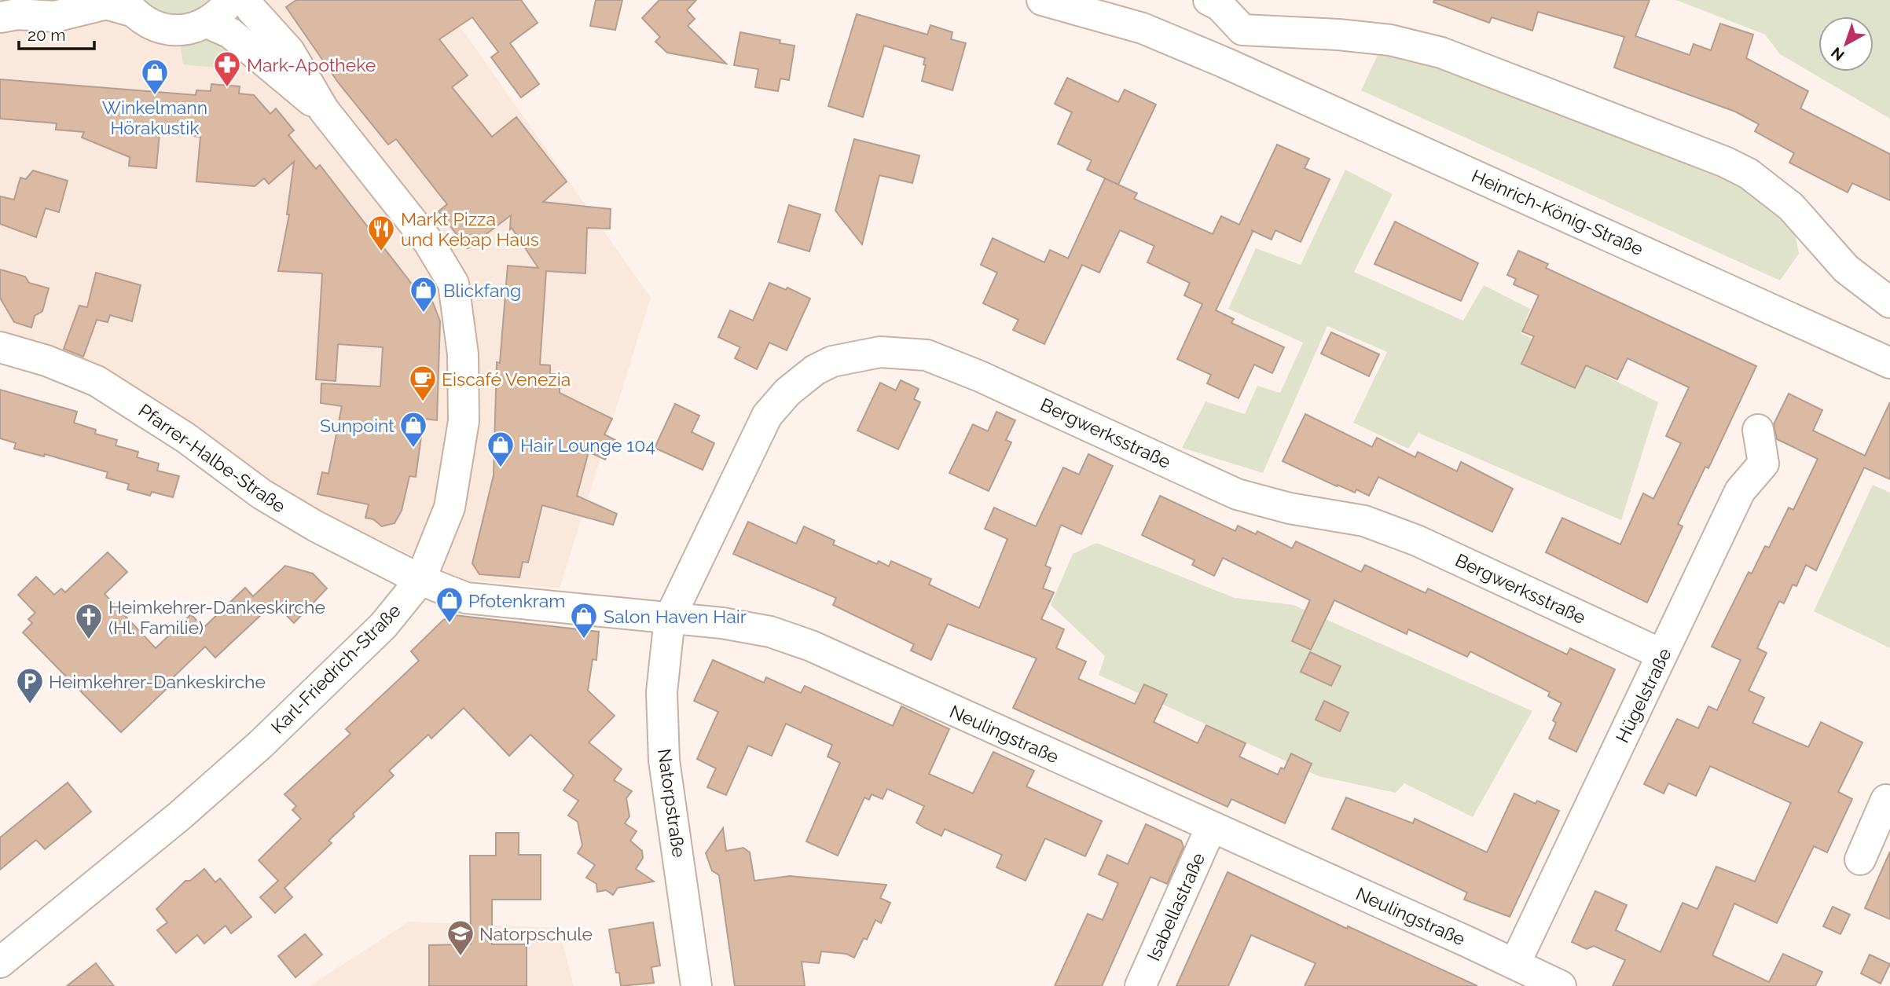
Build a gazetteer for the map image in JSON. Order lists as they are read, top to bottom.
{
  "streets": {
    "street": [
      "Heinrich-König-Straße",
      "Bergwerksstraße",
      "Pfarrer-Halbe-Straße",
      "Karl-Friedrich-Straße",
      "Hügelstraße",
      "Neulingstraße",
      "Natorpstraße",
      "Isabellastraße"
    ]
  },
  "crossings": [
    ["Bergwerksstraße", "Hügelstraße"],
    ["Bergwerksstraße", "Neulingstraße"],
    ["Bergwerksstraße", "Natorpstraße"],
    ["Pfarrer-Halbe-Straße", "Karl-Friedrich-Straße"],
    ["Pfarrer-Halbe-Straße", "Neulingstraße"],
    ["Karl-Friedrich-Straße", "Neulingstraße"],
    ["Hügelstraße", "Neulingstraße"],
    ["Neulingstraße", "Natorpstraße"],
    ["Neulingstraße", "Isabellastraße"]
  ],
  "places": {
    "pharmacy": ["Mark-Apotheke"],
    "shop": [
      "Winkelmann Hörakustik",
      "Blickfang",
      "Sunpoint",
      "Hair Lounge 104",
      "Pfotenkram",
      "Salon Haven Hair"
    ],
    "restaurant": ["Markt Pizza und Kebap Haus"],
    "cafe": ["Eiscafé Venezia"],
    "church": ["Heimkehrer-Dankeskirche (Hl. Familie)"],
    "parking": ["Heimkehrer-Dankeskirche"],
    "school or university": ["Natorpschule"]
  },
  "scale_bar": "20 m",
  "north": "bottom left"
}
